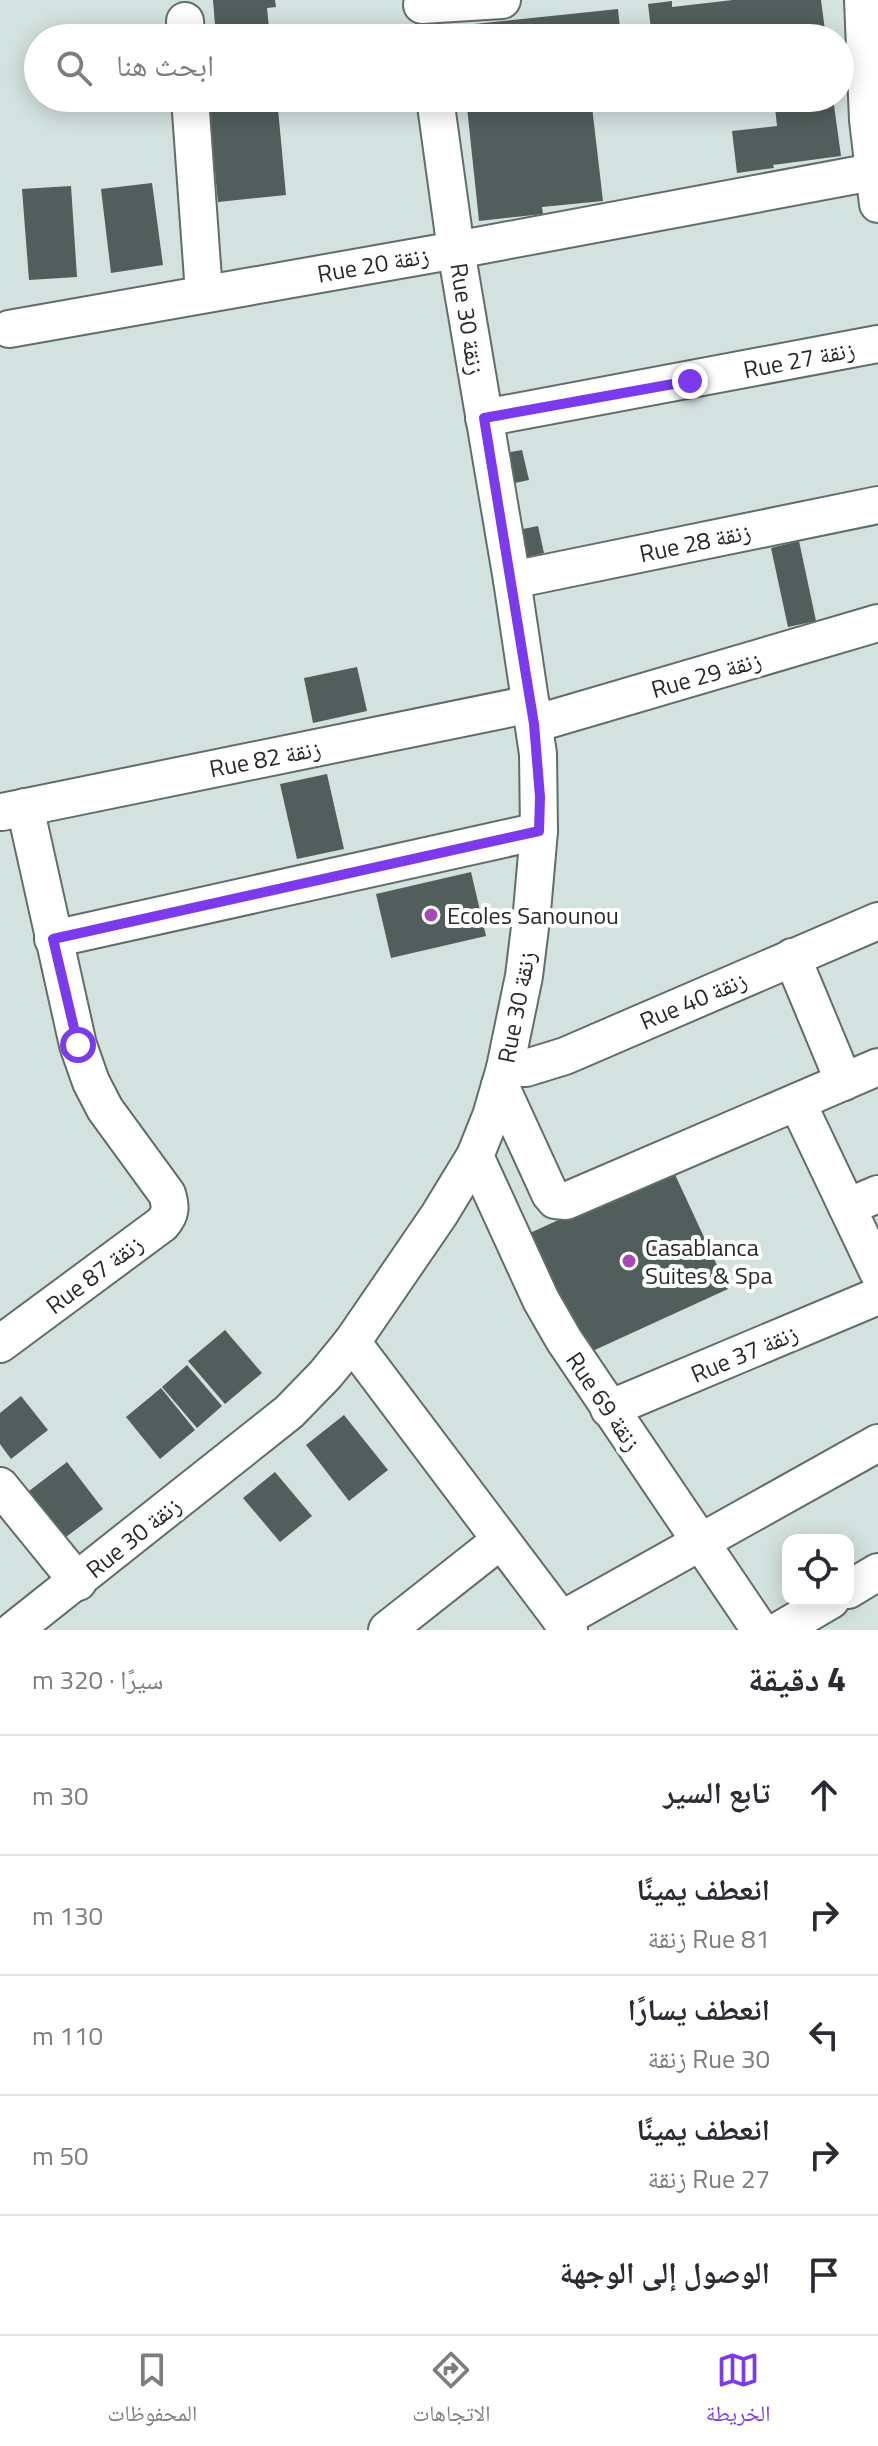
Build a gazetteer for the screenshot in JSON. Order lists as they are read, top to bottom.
{
  "streets": {
    "street": [
      "Rue 20 زنقة",
      "Rue 30 زنقة",
      "Rue 27 زنقة",
      "Rue 28 زنقة",
      "Rue 29 زنقة",
      "Rue 82 زنقة",
      "Rue 40 زنقة",
      "Rue 87 زنقة",
      "Rue 37 زنقة",
      "Rue 69 زنقة"
    ]
  },
  "crossings": [
    ["Rue 20 زنقة", "Rue 30 زنقة"],
    ["Rue 30 زنقة", "Rue 27 زنقة"],
    ["Rue 30 زنقة", "Rue 28 زنقة"],
    ["Rue 30 زنقة", "Rue 29 زنقة"],
    ["Rue 30 زنقة", "Rue 82 زنقة"],
    ["Rue 30 زنقة", "Rue 40 زنقة"],
    ["Rue 30 زنقة", "Rue 69 زنقة"],
    ["Rue 29 زنقة", "Rue 82 زنقة"],
    ["Rue 37 زنقة", "Rue 69 زنقة"]
  ],
  "places": ["Ecoles Sanounou", "Casablanca Suites & Spa"],
  "page": {
    "search": "ابحث هنا",
    "heading": ["4 دقيقة", "سيرًا · 320 m"],
    "list": [
      ["تابع السير", "30 m"],
      ["انعطف يمينًا", "Rue 81 زنقة", "130 m"],
      ["انعطف يسارًا", "Rue 30 زنقة", "110 m"],
      ["انعطف يمينًا", "Rue 27 زنقة", "50 m"],
      "الوصول إلى الوجهة"
    ],
    "nav": ["الخريطة", "الاتجاهات", "المحفوظات"]
  }
}
